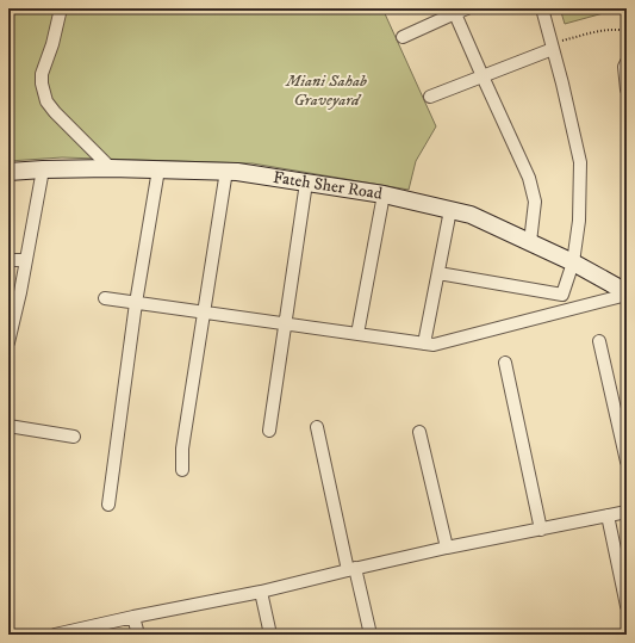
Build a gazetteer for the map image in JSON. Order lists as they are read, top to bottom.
{
  "streets": {
    "street": ["Fateh Sher Road"]
  },
  "parks": ["Miani Sahab Graveyard"]
}
